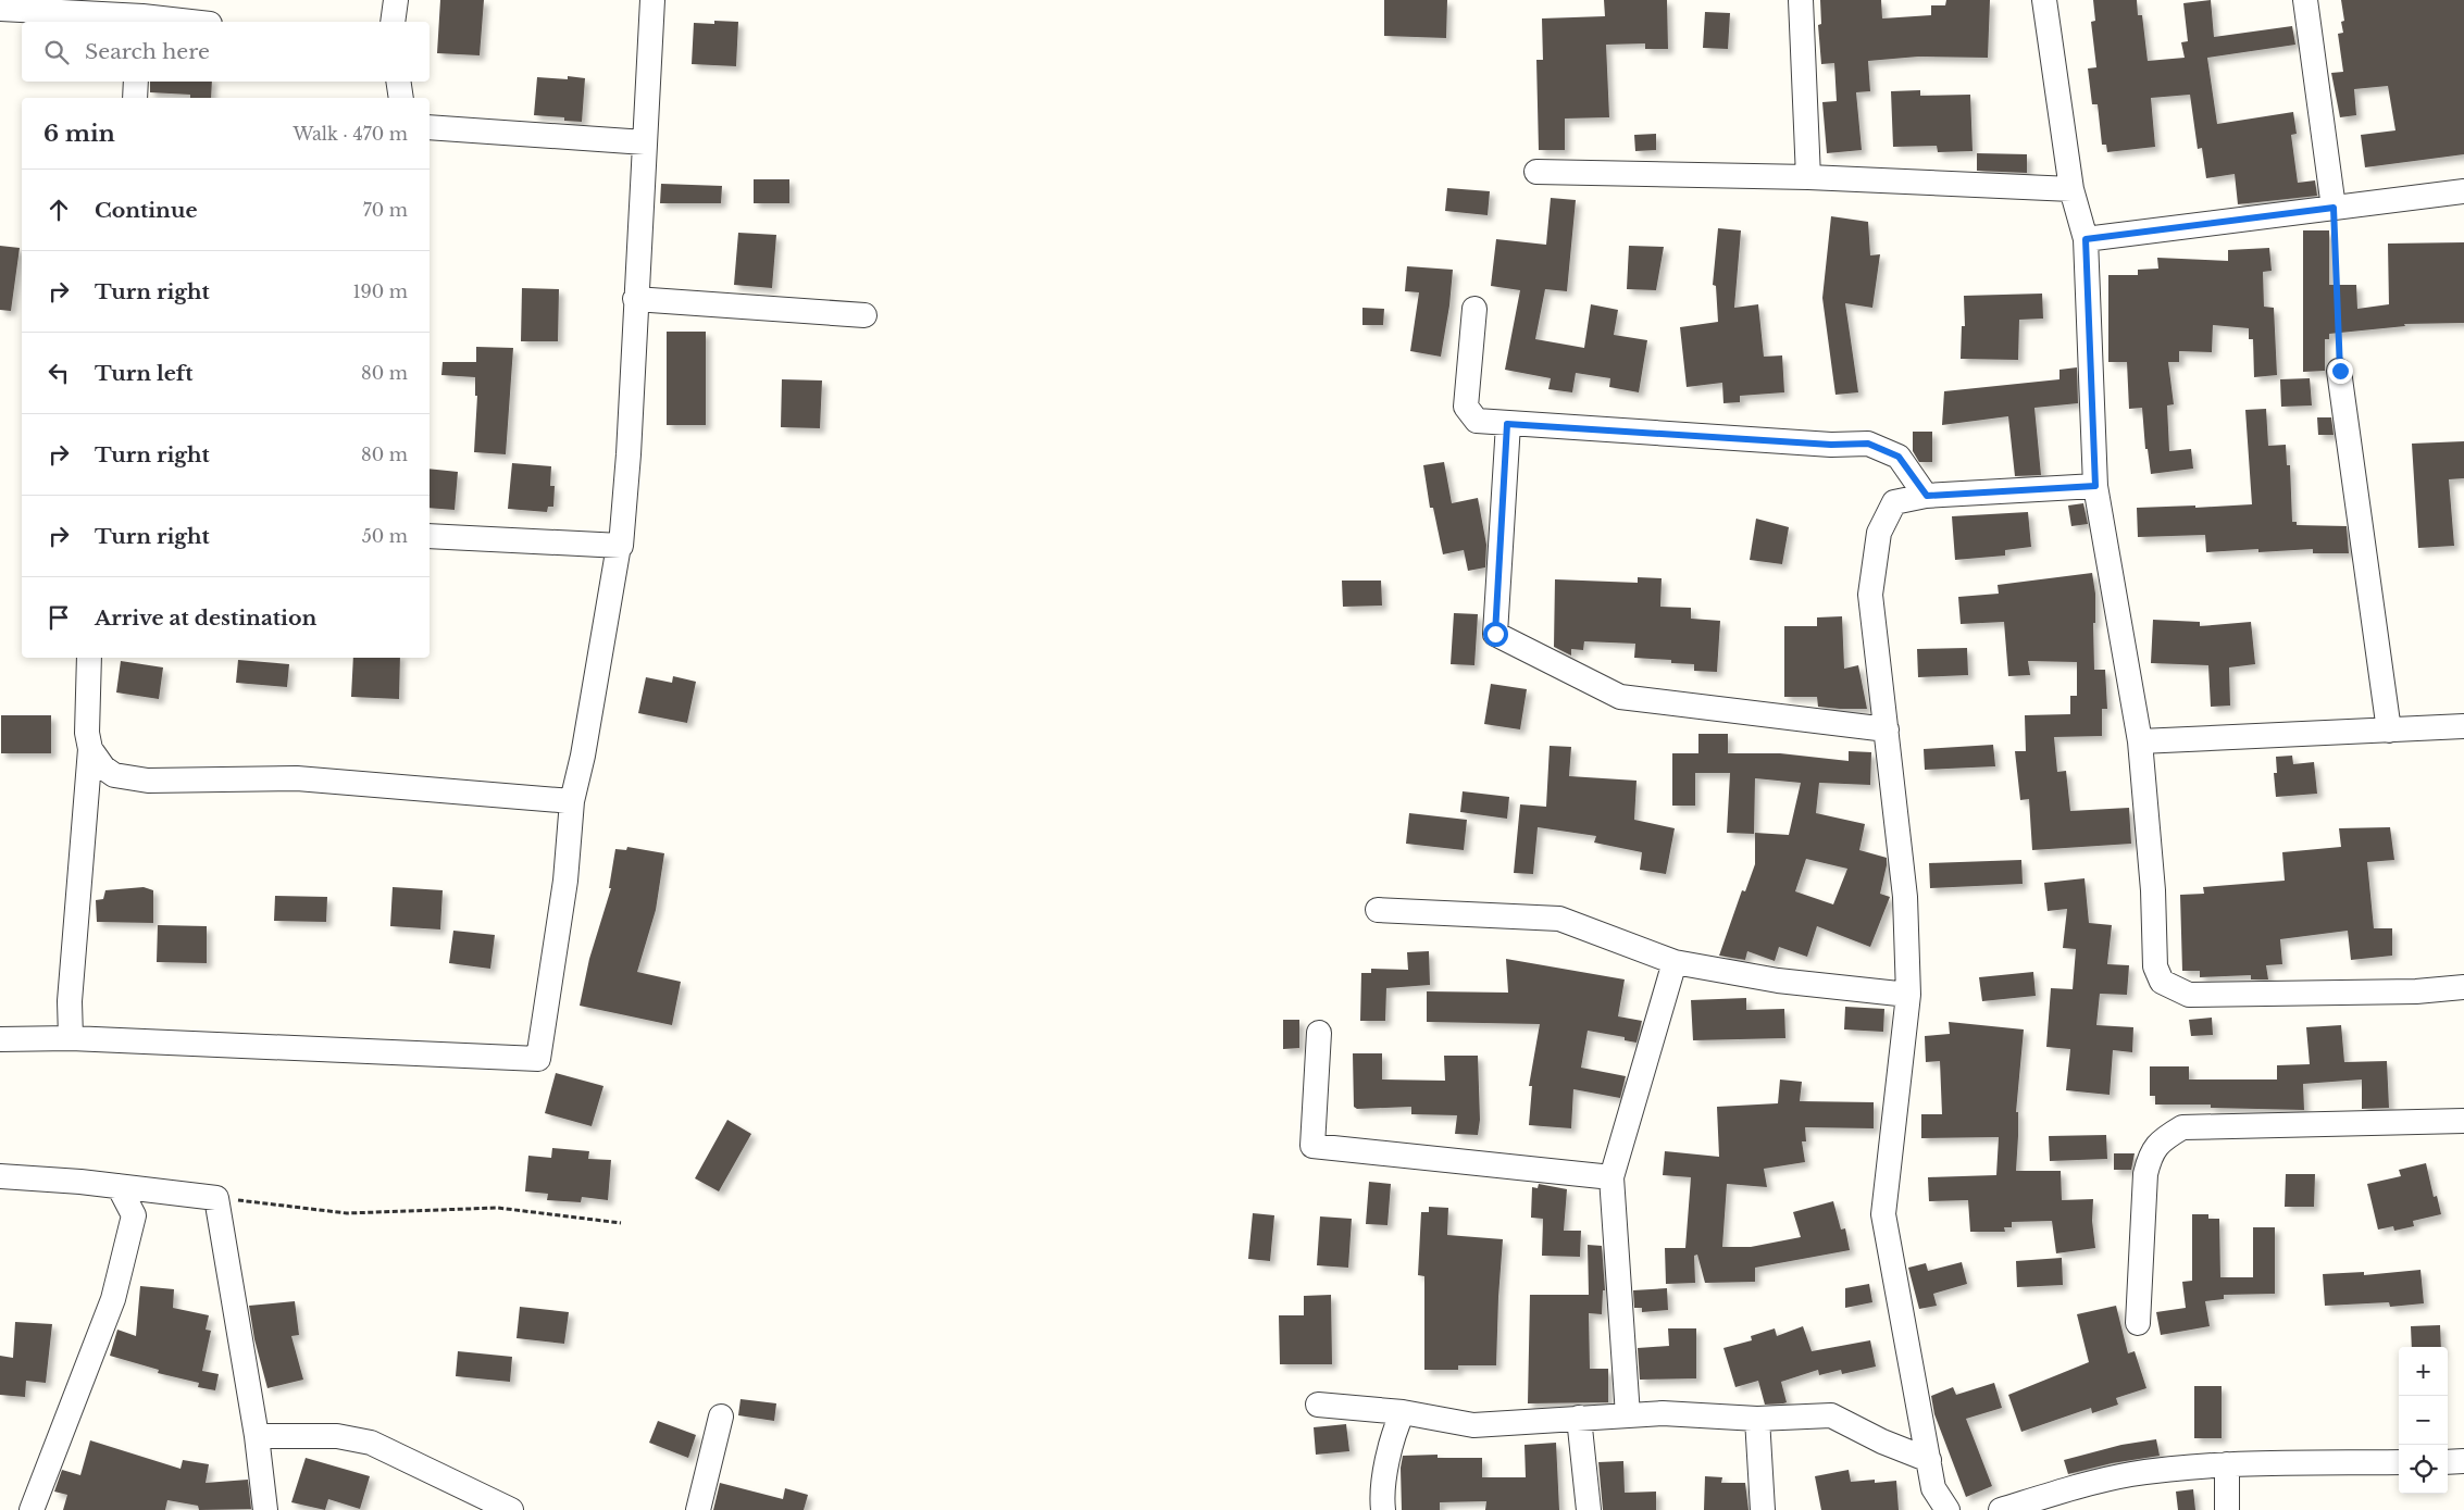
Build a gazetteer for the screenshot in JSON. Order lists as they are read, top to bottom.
{
  "page": {
    "search": "Search here",
    "heading": ["6 min", "Walk · 470 m"],
    "list": [
      ["Continue", "70 m"],
      ["Turn right", "190 m"],
      ["Turn left", "80 m"],
      ["Turn right", "80 m"],
      ["Turn right", "50 m"],
      "Arrive at destination"
    ],
    "map_buttons": ["+", "−"]
  }
}
